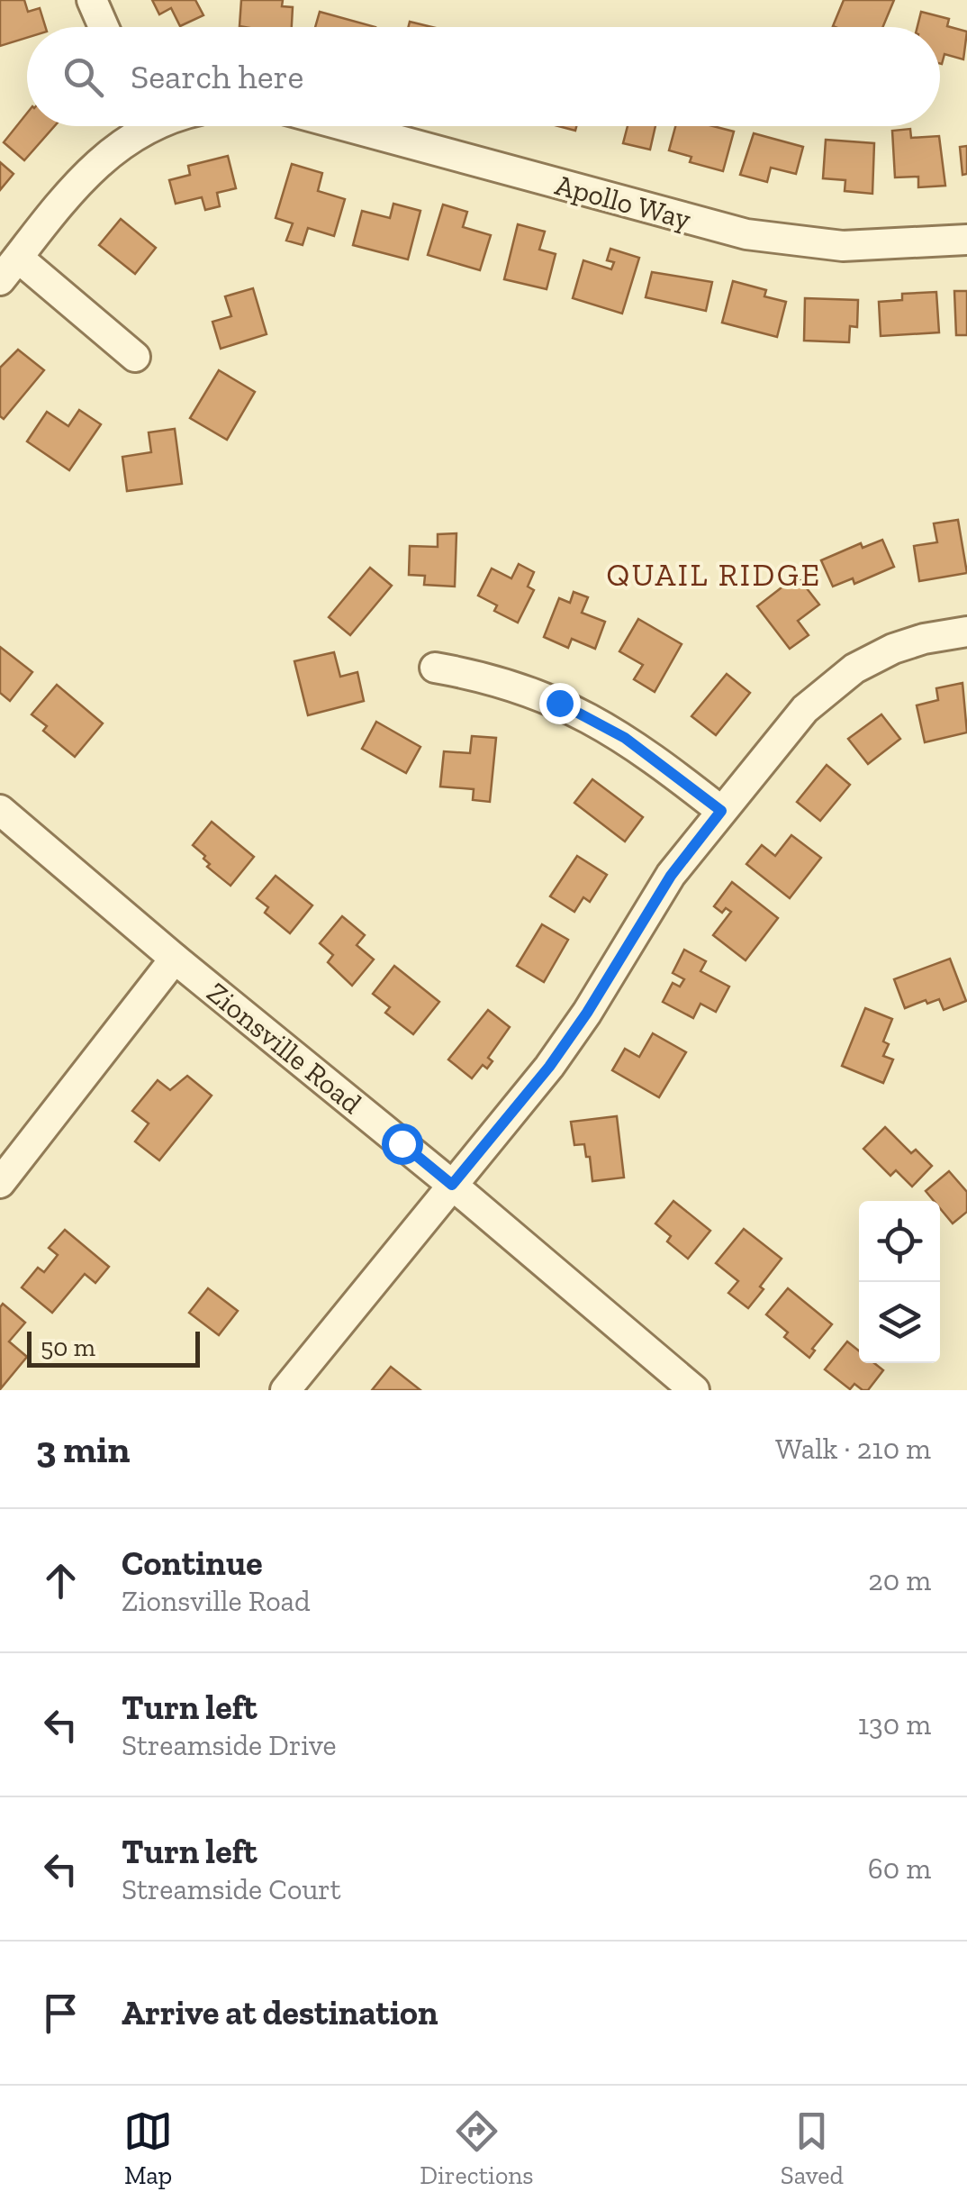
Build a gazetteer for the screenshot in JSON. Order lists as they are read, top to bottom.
{
  "streets": {
    "street": ["Apollo Way", "Zionsville Road"]
  },
  "districts": ["QUAIL RIDGE"],
  "scale_bar": "50 m",
  "page": {
    "search": "Search here",
    "scale": "50 m",
    "heading": ["3 min", "Walk · 210 m"],
    "list": [
      ["Continue", "Zionsville Road", "20 m"],
      ["Turn left", "Streamside Drive", "130 m"],
      ["Turn left", "Streamside Court", "60 m"],
      "Arrive at destination"
    ],
    "nav": ["Map", "Directions", "Saved"]
  }
}
